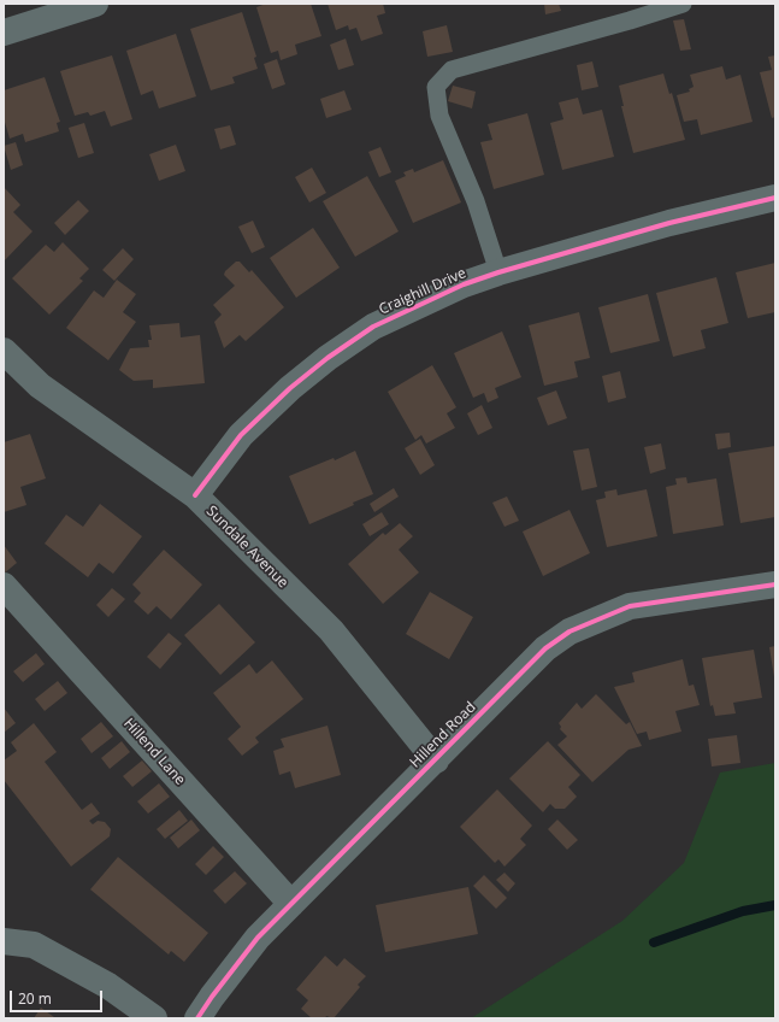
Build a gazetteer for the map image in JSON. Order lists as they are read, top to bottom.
{
  "streets": {
    "street": [
      "Craighill Drive",
      "Sundale Avenue",
      "Hillend Road",
      "Hillend Lane"
    ]
  },
  "crossings": [
    ["Craighill Drive", "Sundale Avenue"],
    ["Sundale Avenue", "Hillend Road"],
    ["Hillend Road", "Hillend Lane"]
  ],
  "scale_bar": "20 m"
}
